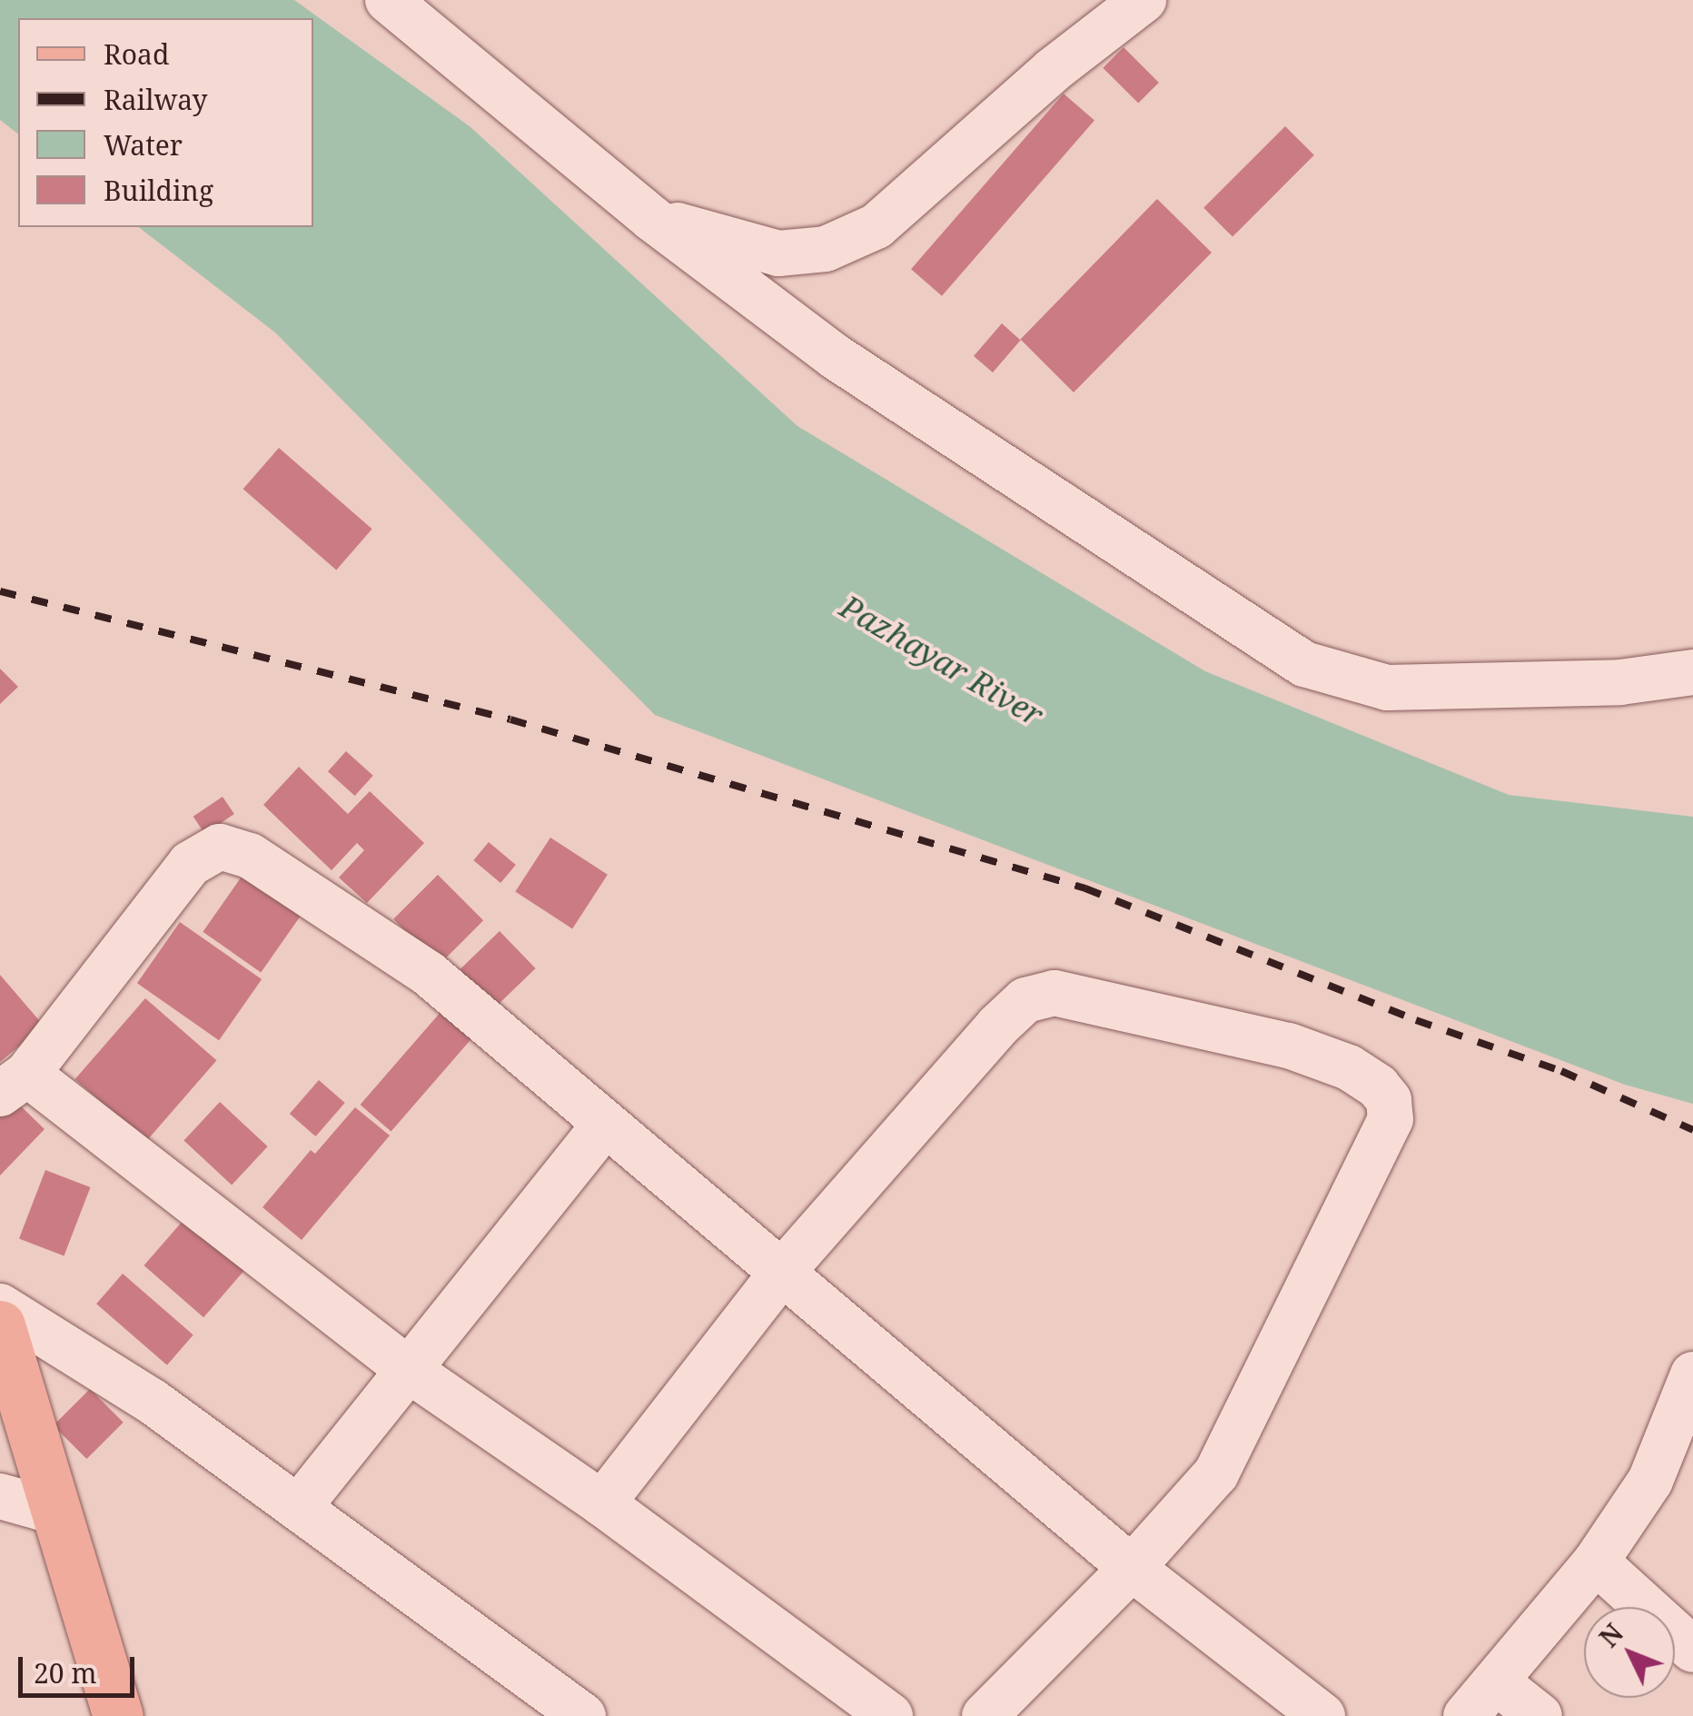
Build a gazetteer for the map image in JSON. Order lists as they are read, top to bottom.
{
  "water": ["Pazhayar River"],
  "legend": [
    "Road",
    "Railway",
    "Water",
    "Building"
  ],
  "scale_bar": "20 m",
  "north": "top left"
}
